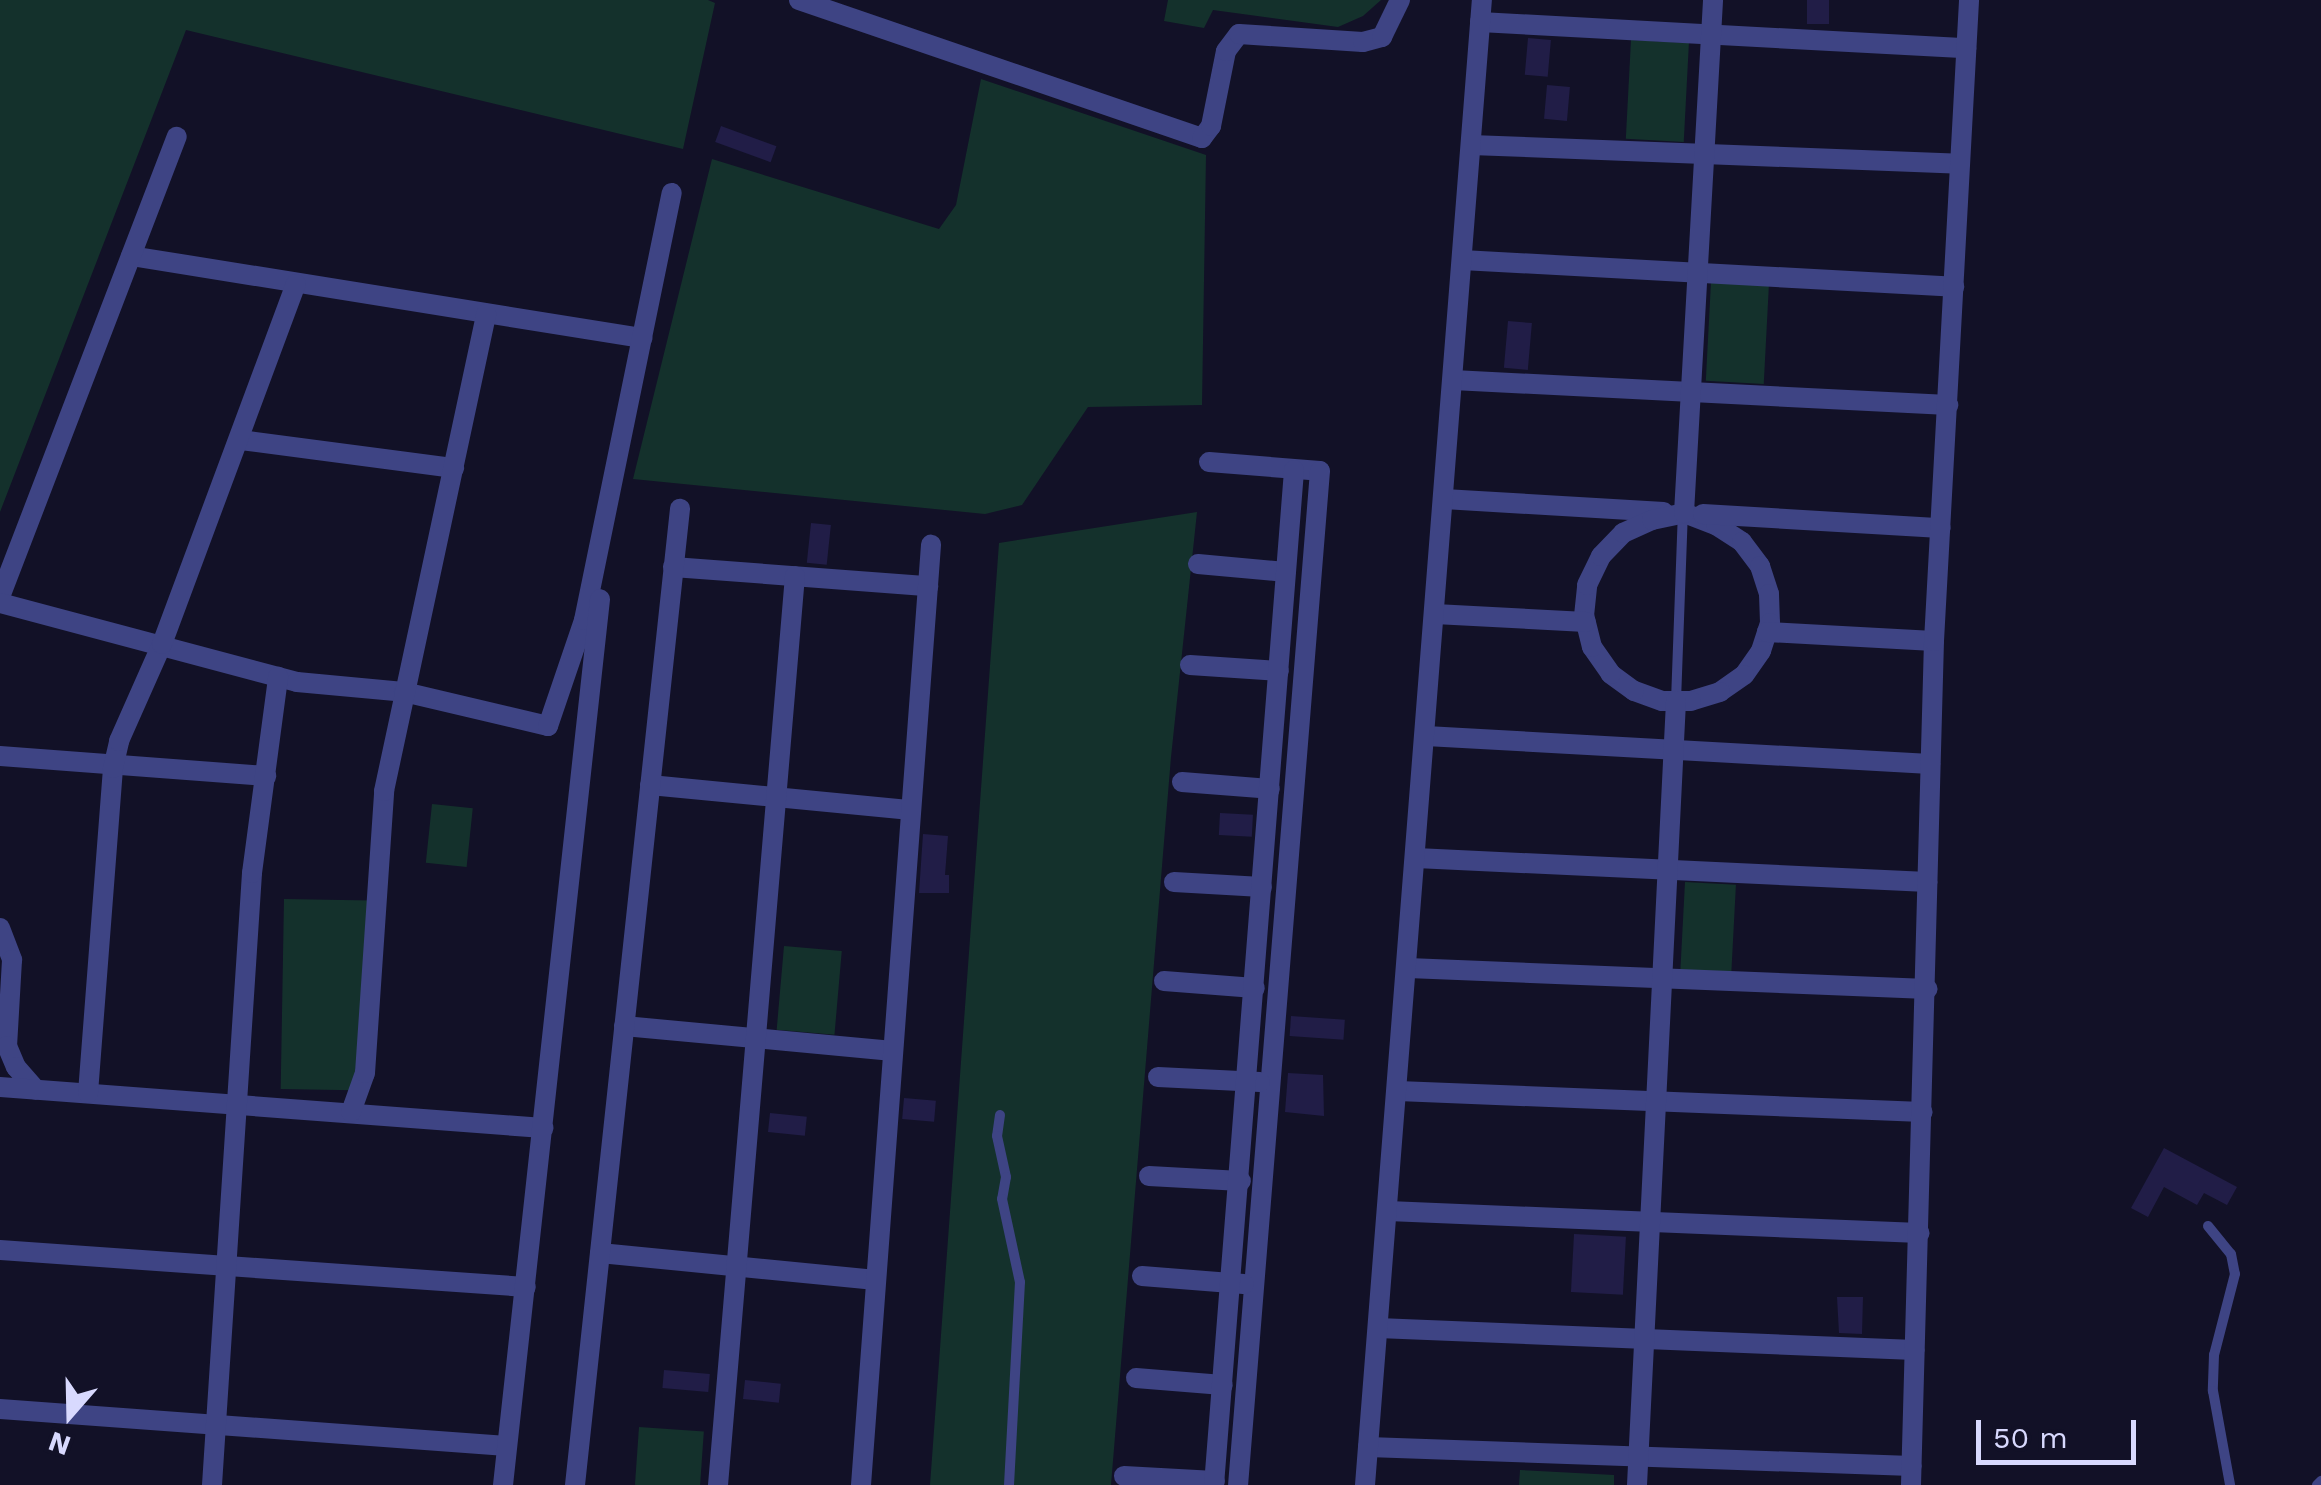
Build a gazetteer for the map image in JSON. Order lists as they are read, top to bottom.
{
  "scale_bar": "50 m",
  "north": "bottom"
}
